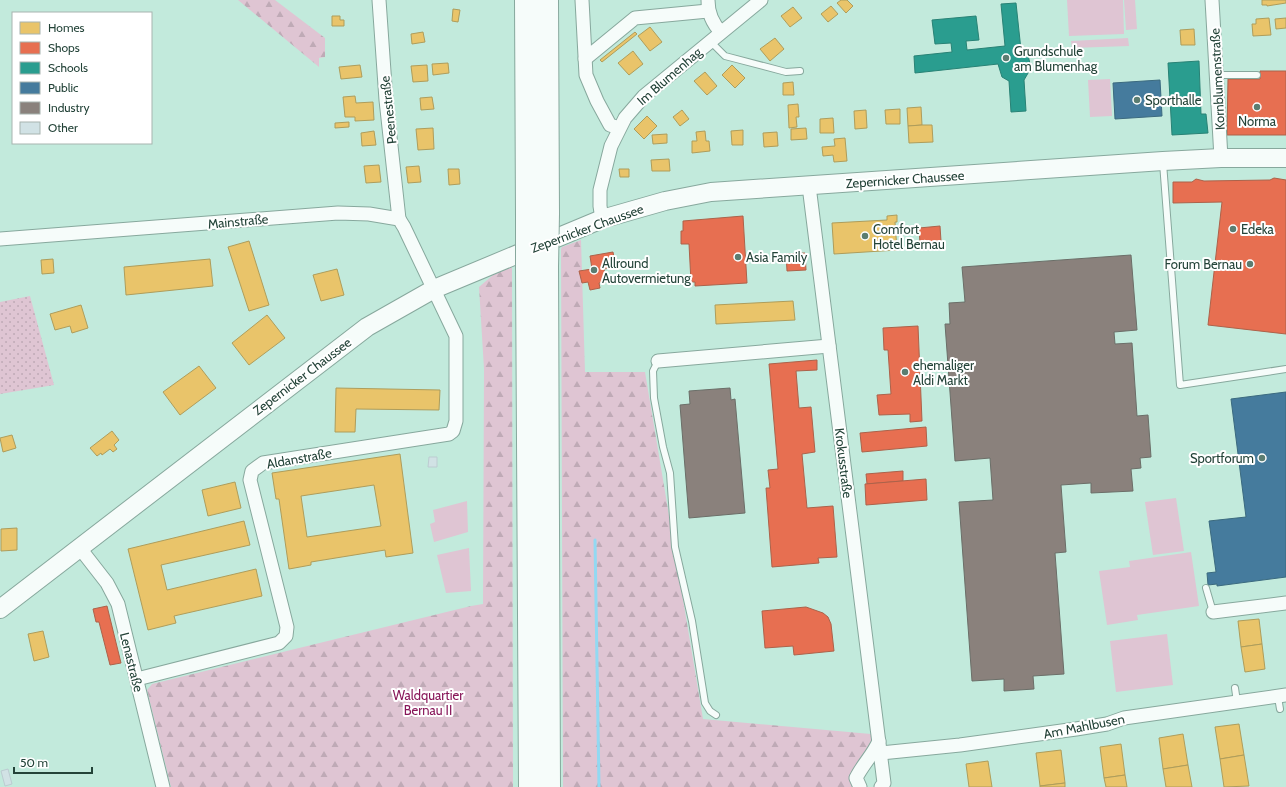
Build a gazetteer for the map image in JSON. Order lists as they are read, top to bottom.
{
  "streets": {
    "main road": ["Zepernicker Chaussee"],
    "street": [
      "Im Blumenhag",
      "Kornblumenstraße",
      "Peenestraße",
      "Mainstraße",
      "Aldanstraße",
      "Krokusstraße",
      "Lenastraße",
      "Am Mahlbusen"
    ]
  },
  "crossings": [
    ["Im Blumenhag", "Zepernicker Chaussee"],
    ["Kornblumenstraße", "Zepernicker Chaussee"],
    ["Peenestraße", "Mainstraße"],
    ["Zepernicker Chaussee", "Aldanstraße"],
    ["Zepernicker Chaussee", "Krokusstraße"],
    ["Zepernicker Chaussee", "Lenastraße"],
    ["Aldanstraße", "Lenastraße"],
    ["Krokusstraße", "Am Mahlbusen"]
  ],
  "parks": ["Waldquartier Bernau II"],
  "places": [
    "Grundschule am Blumenhag",
    "Sporthalle",
    "Norma",
    "Edeka",
    "Comfort Hotel Bernau",
    "Asia Family",
    "Forum Bernau",
    "Allround Autovermietung",
    "ehemaliger Aldi Markt",
    "Sportforum"
  ],
  "legend": [
    "Homes",
    "Shops",
    "Schools",
    "Public",
    "Industry",
    "Other"
  ],
  "scale_bar": "50 m"
}
